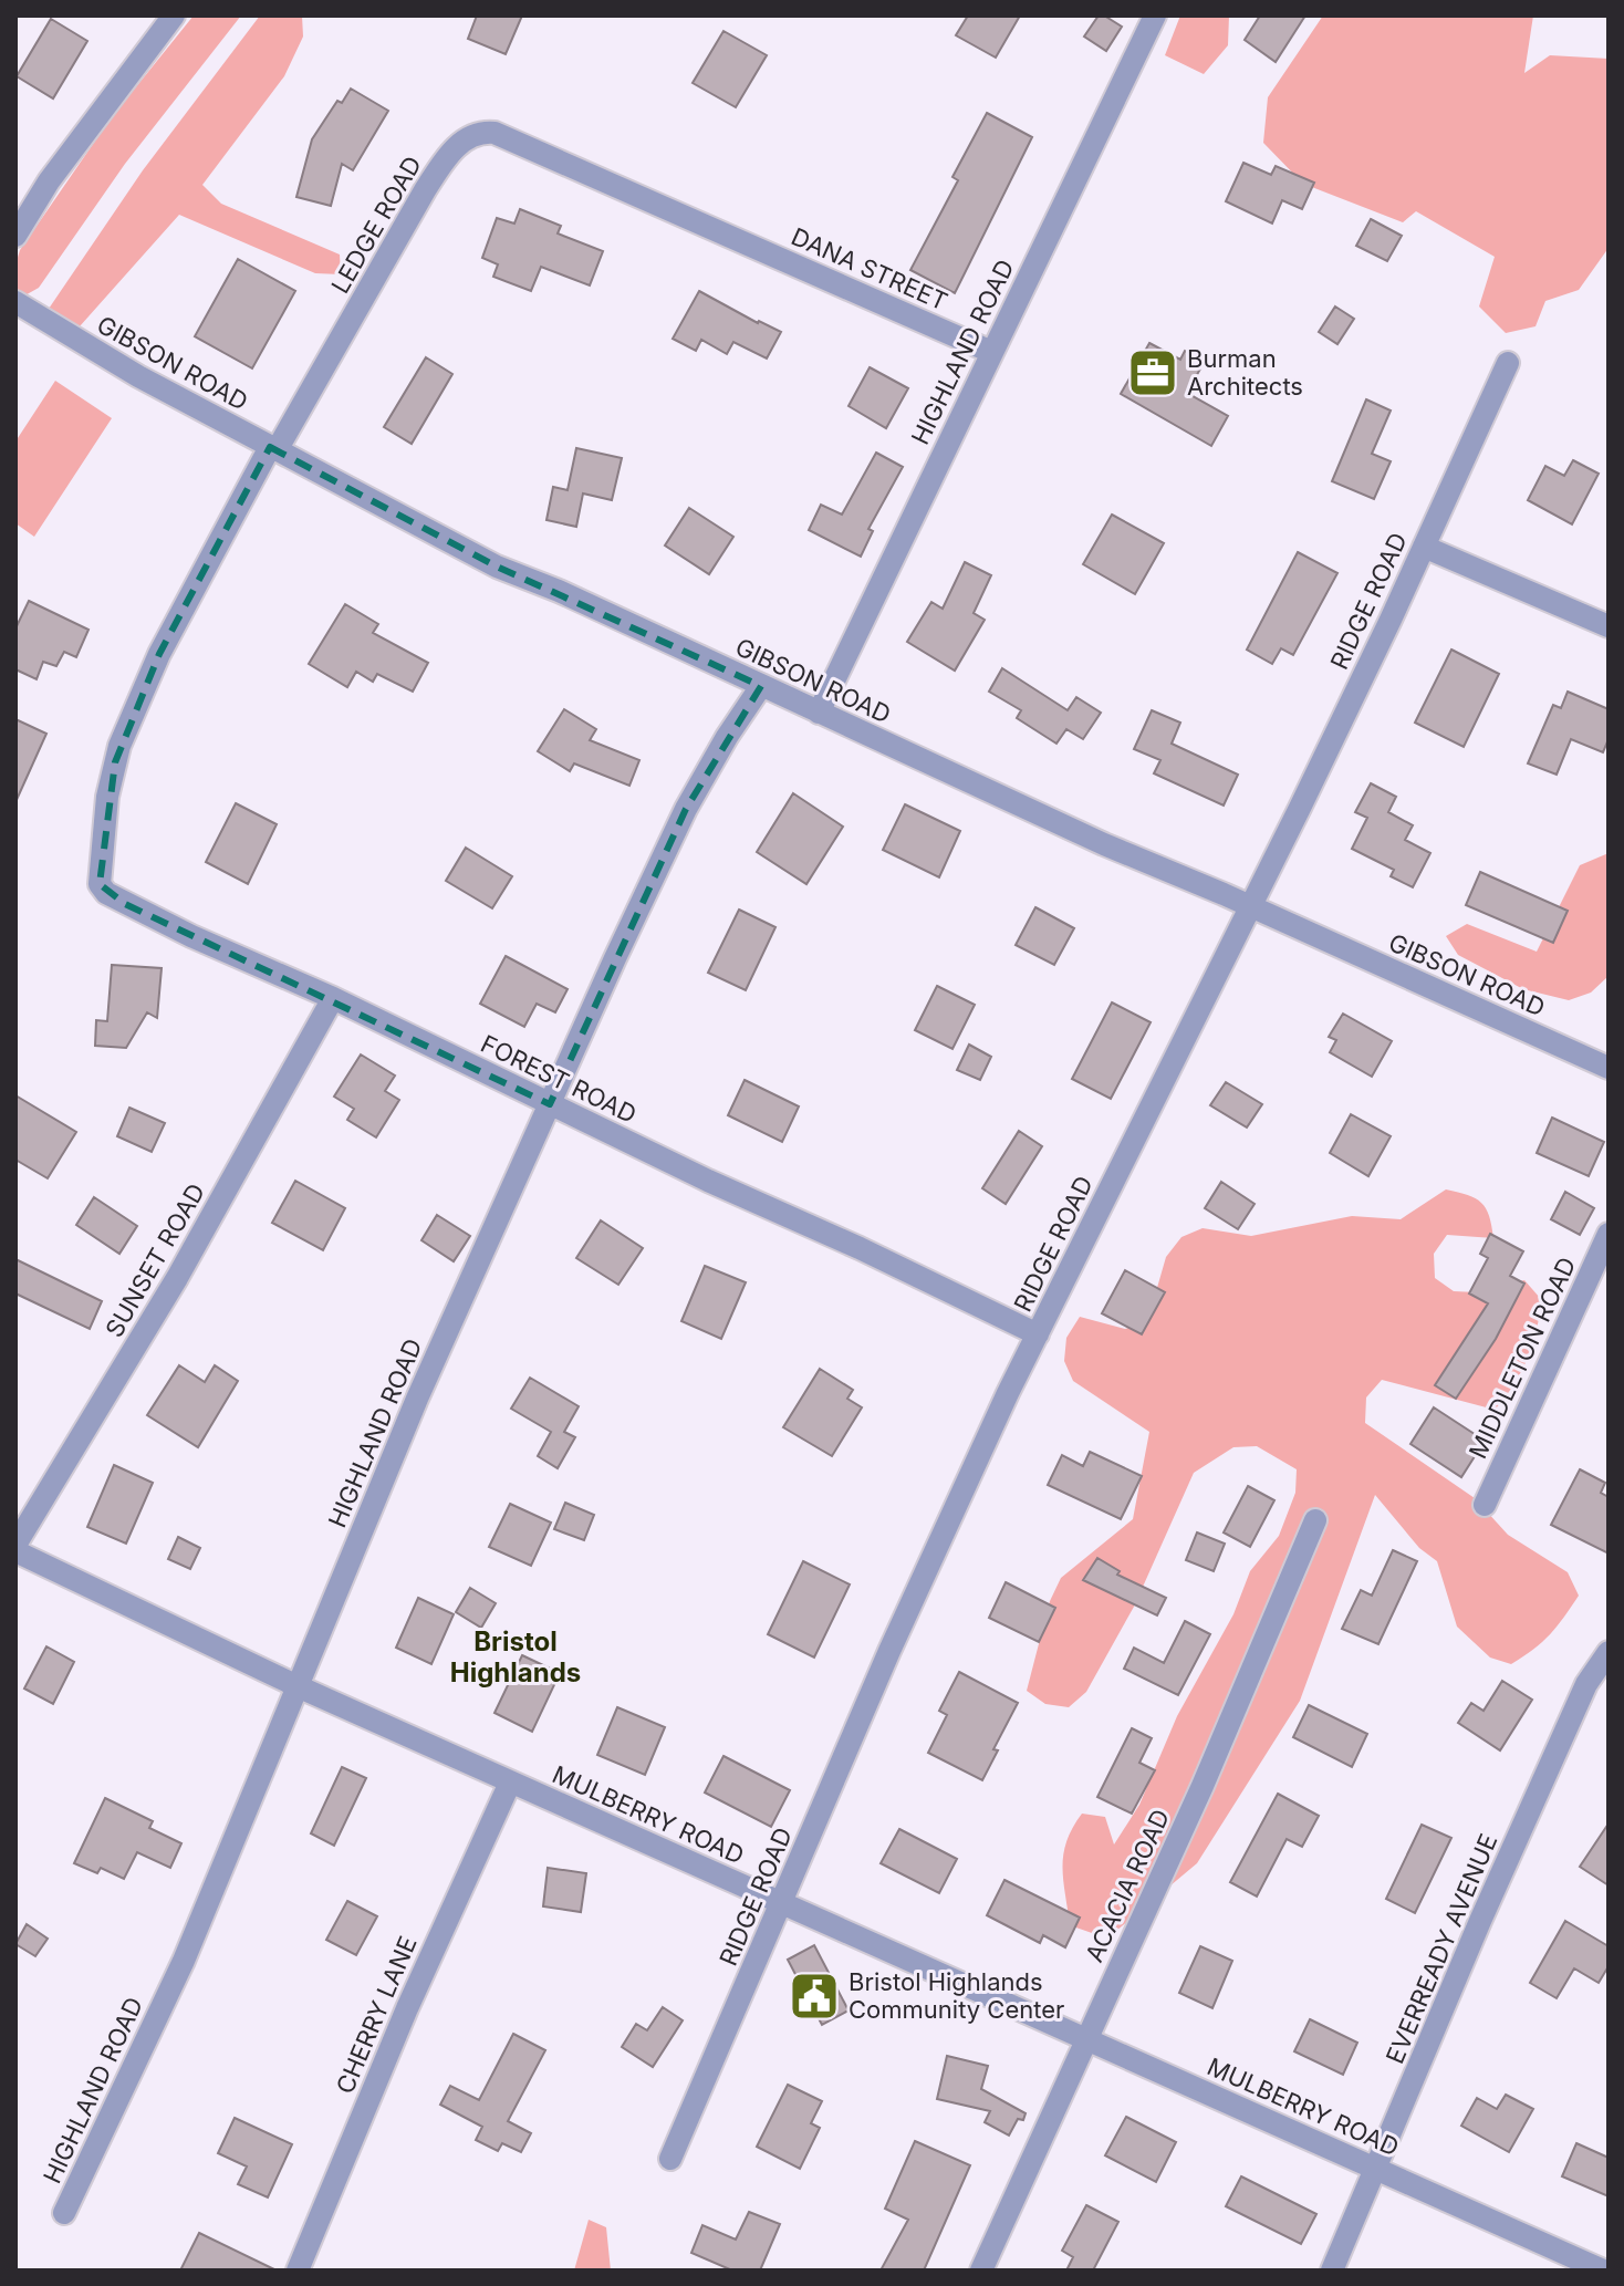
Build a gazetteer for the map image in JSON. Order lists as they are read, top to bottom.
{
  "streets": {
    "street": [
      "LEDGE ROAD",
      "DANA STREET",
      "HIGHLAND ROAD",
      "GIBSON ROAD",
      "RIDGE ROAD",
      "FOREST ROAD",
      "SUNSET ROAD",
      "MIDDLETON ROAD",
      "MULBERRY ROAD",
      "ACACIA ROAD",
      "EVERREADY AVENUE",
      "CHERRY LANE"
    ]
  },
  "crossings": [
    ["LEDGE ROAD", "DANA STREET"],
    ["LEDGE ROAD", "GIBSON ROAD"],
    ["LEDGE ROAD", "FOREST ROAD"],
    ["DANA STREET", "HIGHLAND ROAD"],
    ["HIGHLAND ROAD", "GIBSON ROAD"],
    ["HIGHLAND ROAD", "FOREST ROAD"],
    ["HIGHLAND ROAD", "MULBERRY ROAD"],
    ["GIBSON ROAD", "RIDGE ROAD"],
    ["RIDGE ROAD", "FOREST ROAD"],
    ["RIDGE ROAD", "MULBERRY ROAD"],
    ["FOREST ROAD", "SUNSET ROAD"],
    ["SUNSET ROAD", "MULBERRY ROAD"],
    ["MULBERRY ROAD", "ACACIA ROAD"],
    ["MULBERRY ROAD", "EVERREADY AVENUE"],
    ["MULBERRY ROAD", "CHERRY LANE"]
  ],
  "districts": ["Bristol Highlands"],
  "places": {
    "office": ["Burman Architects"],
    "public building": ["Bristol Highlands Community Center"]
  }
}
